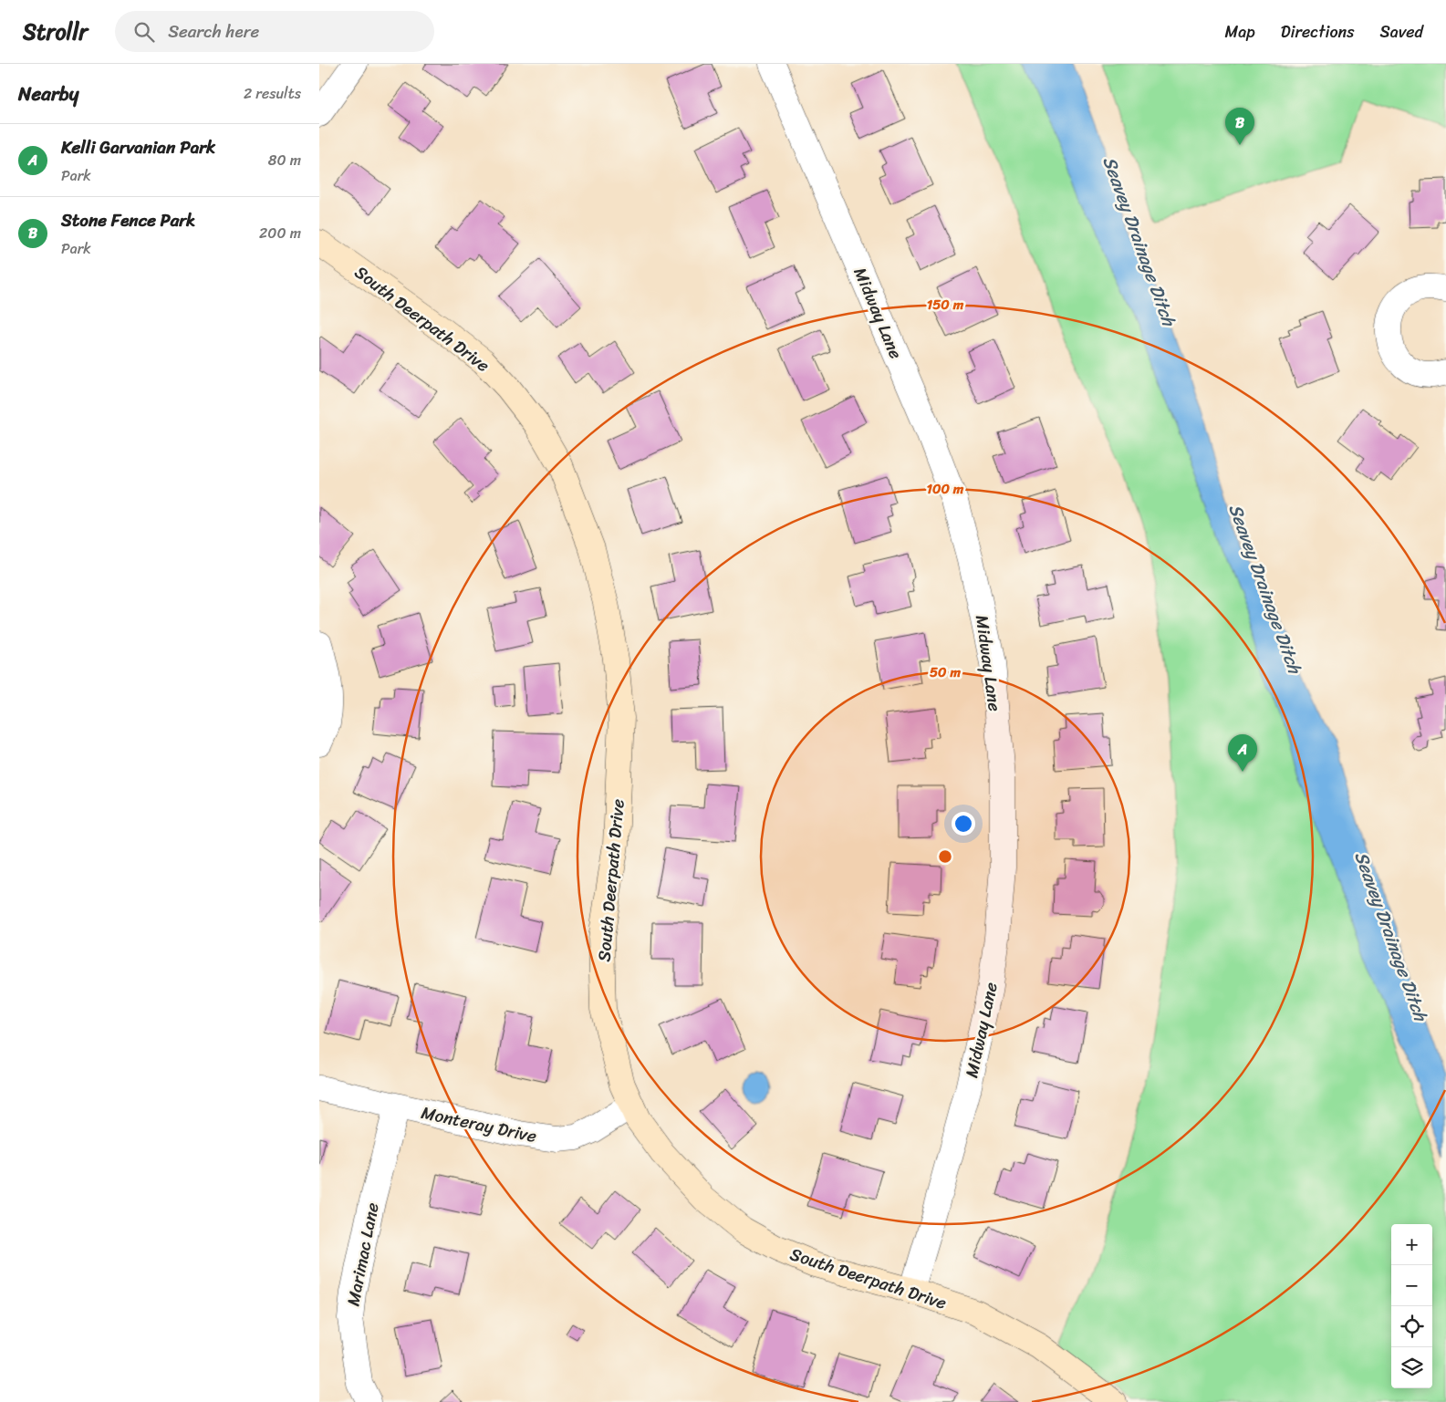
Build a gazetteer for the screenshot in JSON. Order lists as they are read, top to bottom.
{
  "streets": {
    "street": [
      "Midway Lane",
      "South Deerpath Drive",
      "Monteray Drive",
      "Marimac Lane"
    ]
  },
  "crossings": [
    ["Midway Lane", "South Deerpath Drive"],
    ["South Deerpath Drive", "Monteray Drive"],
    ["Monteray Drive", "Marimac Lane"]
  ],
  "water": ["Seavey Drainage Ditch"],
  "page": {
    "header": "Strollr",
    "search": "Search here",
    "nav": ["Map", "Directions", "Saved"],
    "heading": ["Nearby", "2 results"],
    "pins": ["B", "A"],
    "list": [
      {
        "mark": "A",
        "name": "Kelli Garvanian Park",
        "note": "Park",
        "value": "80 m"
      },
      {
        "mark": "B",
        "name": "Stone Fence Park",
        "note": "Park",
        "value": "200 m"
      }
    ],
    "map_buttons": ["+", "−"]
  },
  "rings": ["150 m", "100 m", "50 m"]
}
